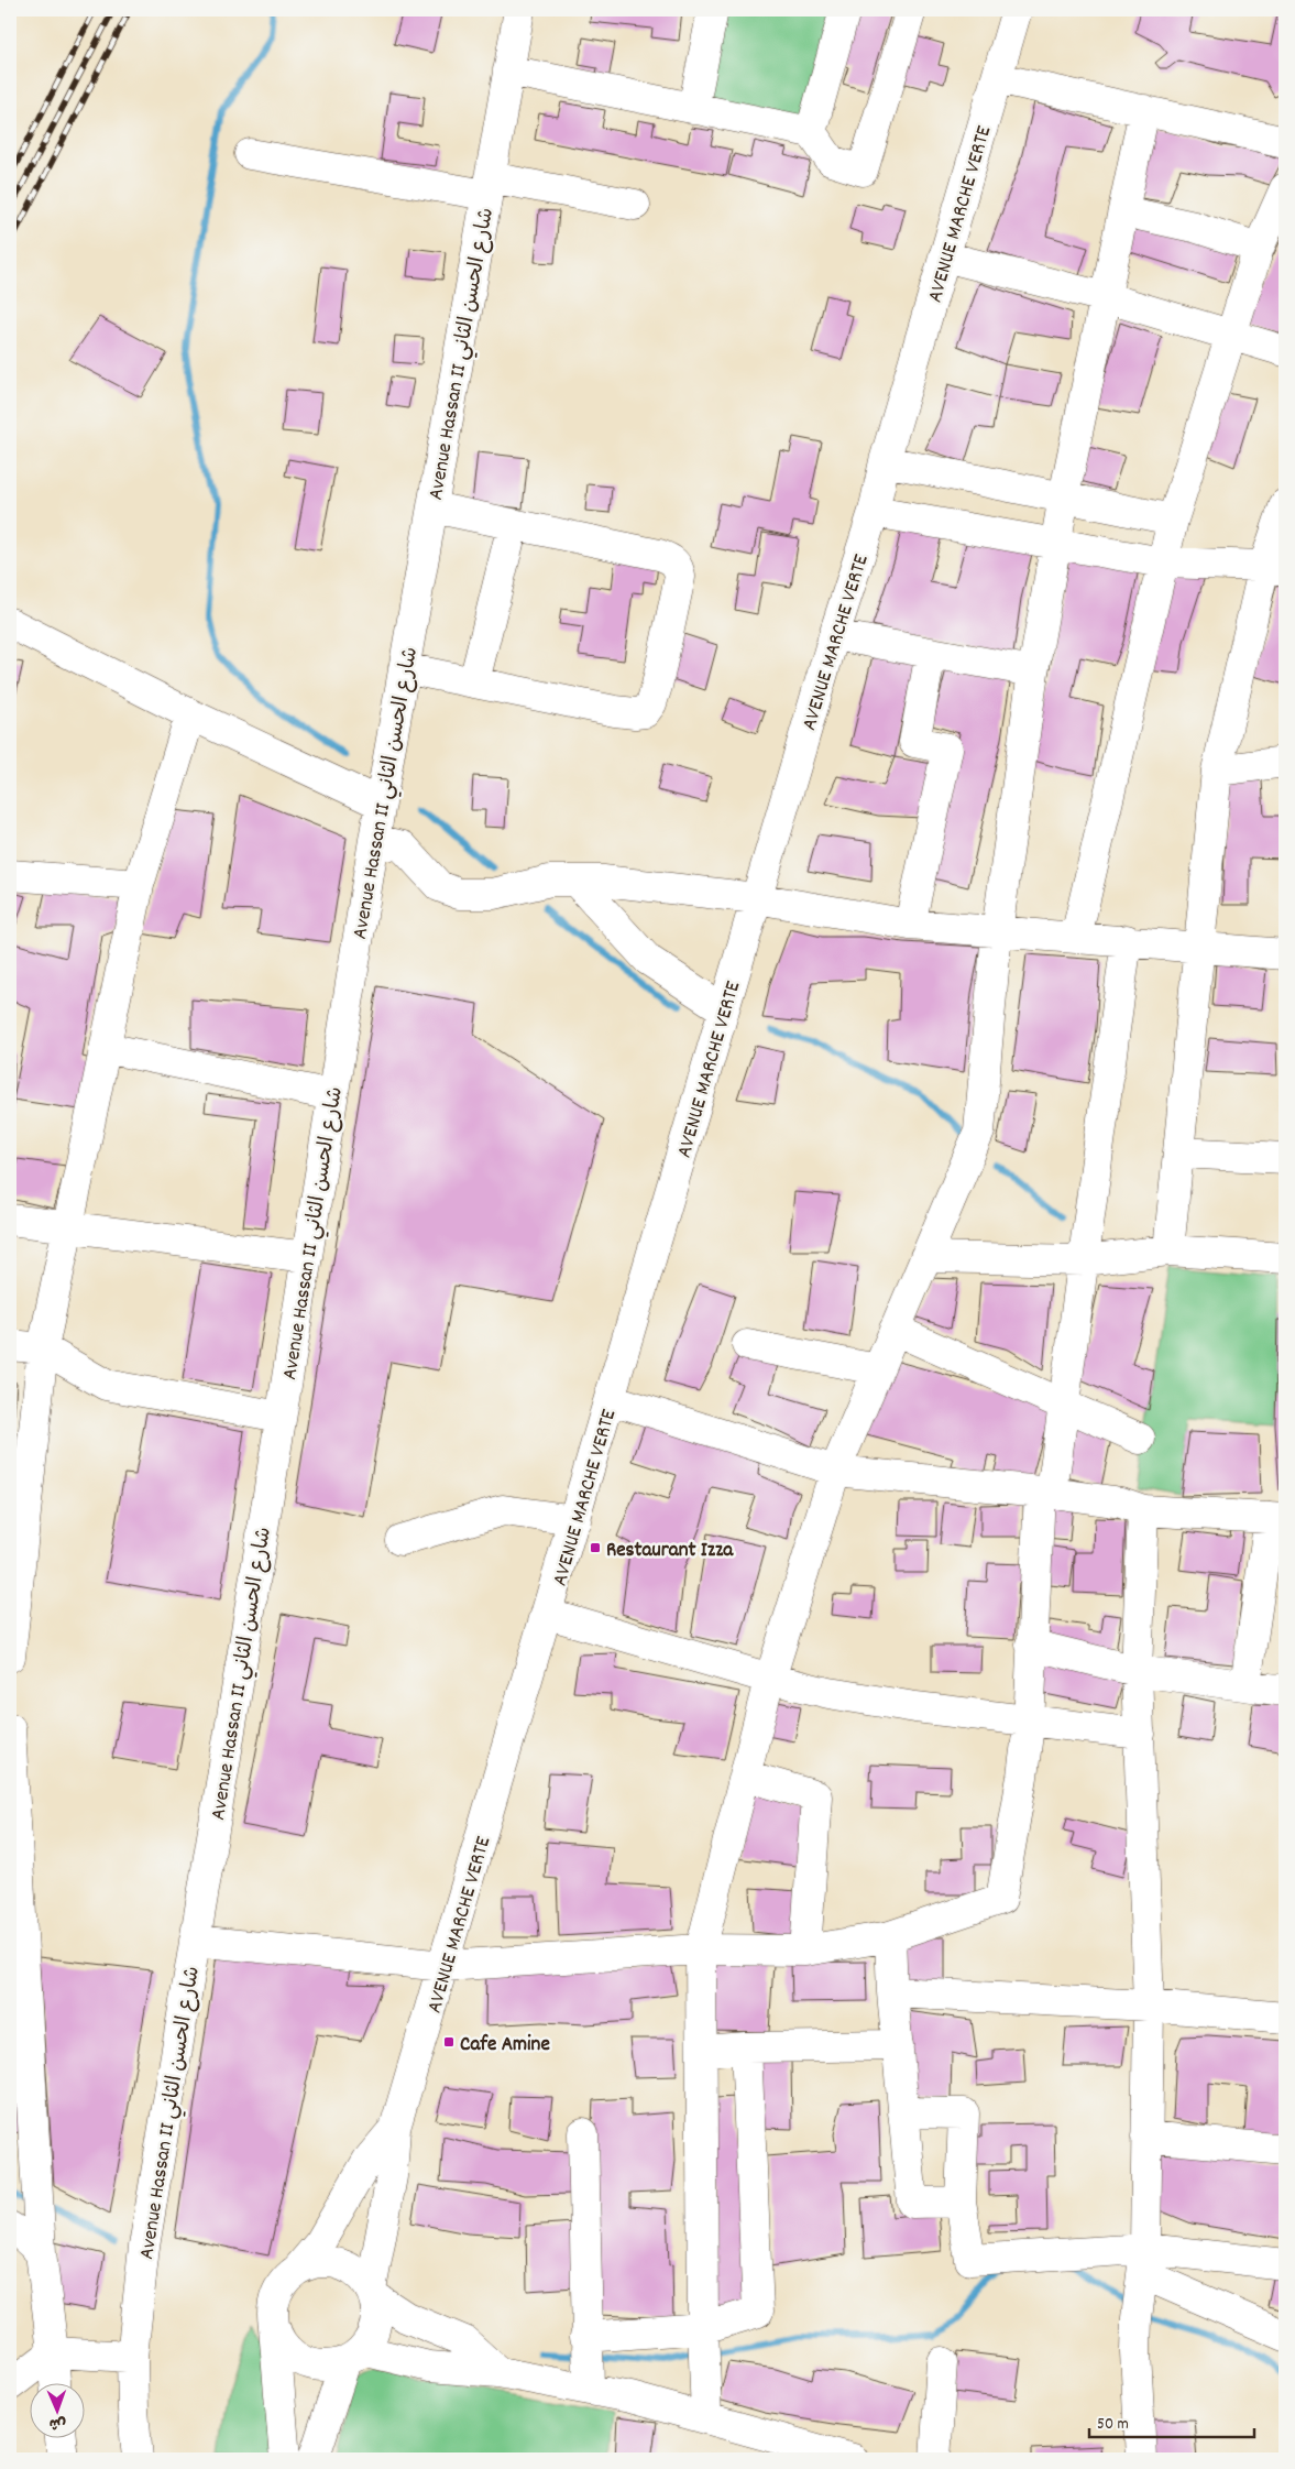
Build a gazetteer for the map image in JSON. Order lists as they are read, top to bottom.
{
  "streets": {
    "street": ["AVENUE MARCHE VERTE", "Avenue Hassan II شارع الحسن الثاني"]
  },
  "places": {
    "transit": ["Restaurant Izza", "Cafe Amine"]
  },
  "scale_bar": "50 m",
  "north": "bottom"
}
